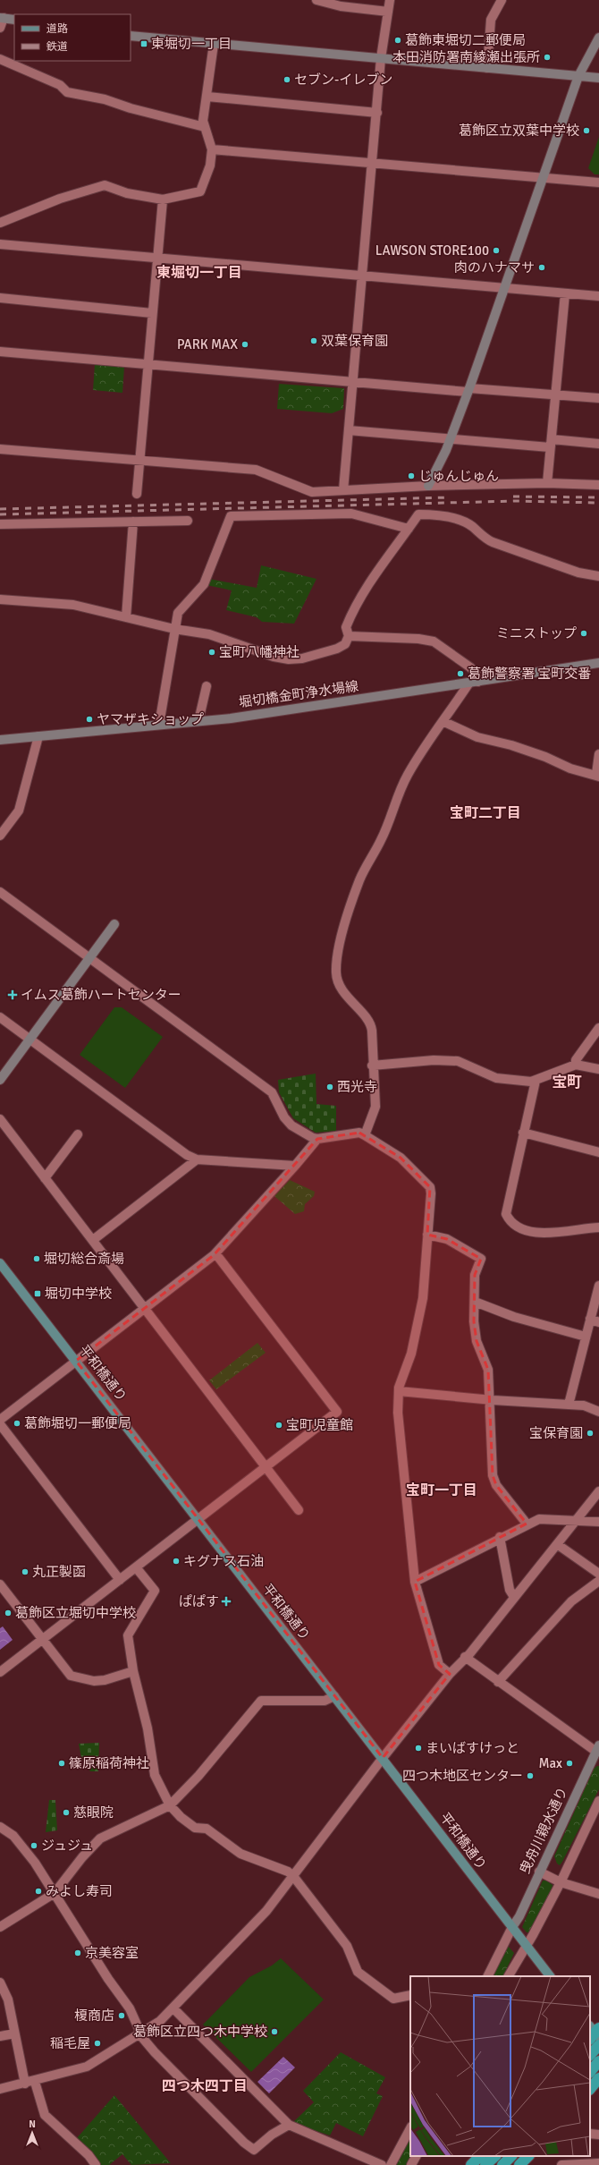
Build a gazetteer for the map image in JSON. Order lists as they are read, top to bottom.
{
  "streets": {
    "main road": ["平和橋通り"],
    "street": ["堀切橋金町浄水場線", "曳舟川親水通り"]
  },
  "crossings": [
    ["平和橋通り", "曳舟川親水通り"]
  ],
  "districts": [
    "東堀切一丁目",
    "宝町二丁目",
    "宝町",
    "宝町一丁目",
    "四つ木四丁目"
  ],
  "places": {
    "other": [
      "葛飾東堀切二郵便局",
      "本田消防署南綾瀬出張所",
      "セブン-イレブン",
      "葛飾区立双葉中学校",
      "LAWSON STORE100",
      "肉のハナマサ",
      "双葉保育園",
      "PARK MAX",
      "じゅんじゅん",
      "ミニストップ",
      "宝町八幡神社",
      "葛飾警察署 宝町交番",
      "ヤマザキショップ",
      "西光寺",
      "堀切総合斎場",
      "葛飾堀切一郵便局",
      "宝町児童館",
      "宝保育園",
      "キグナス石油",
      "丸正製函",
      "葛飾区立堀切中学校",
      "まいばすけっと",
      "篠原稲荷神社",
      "Max",
      "四つ木地区センター",
      "慈眼院",
      "ジュジュ",
      "みよし寿司",
      "京美容室",
      "榎商店",
      "葛飾区立四つ木中学校",
      "稲毛屋"
    ],
    "transit": ["東堀切一丁目", "堀切中学校"],
    "health": ["イムス葛飾ハートセンター", "ぱぱす"]
  },
  "legend": ["道路", "鉄道"],
  "north": "top"
}
